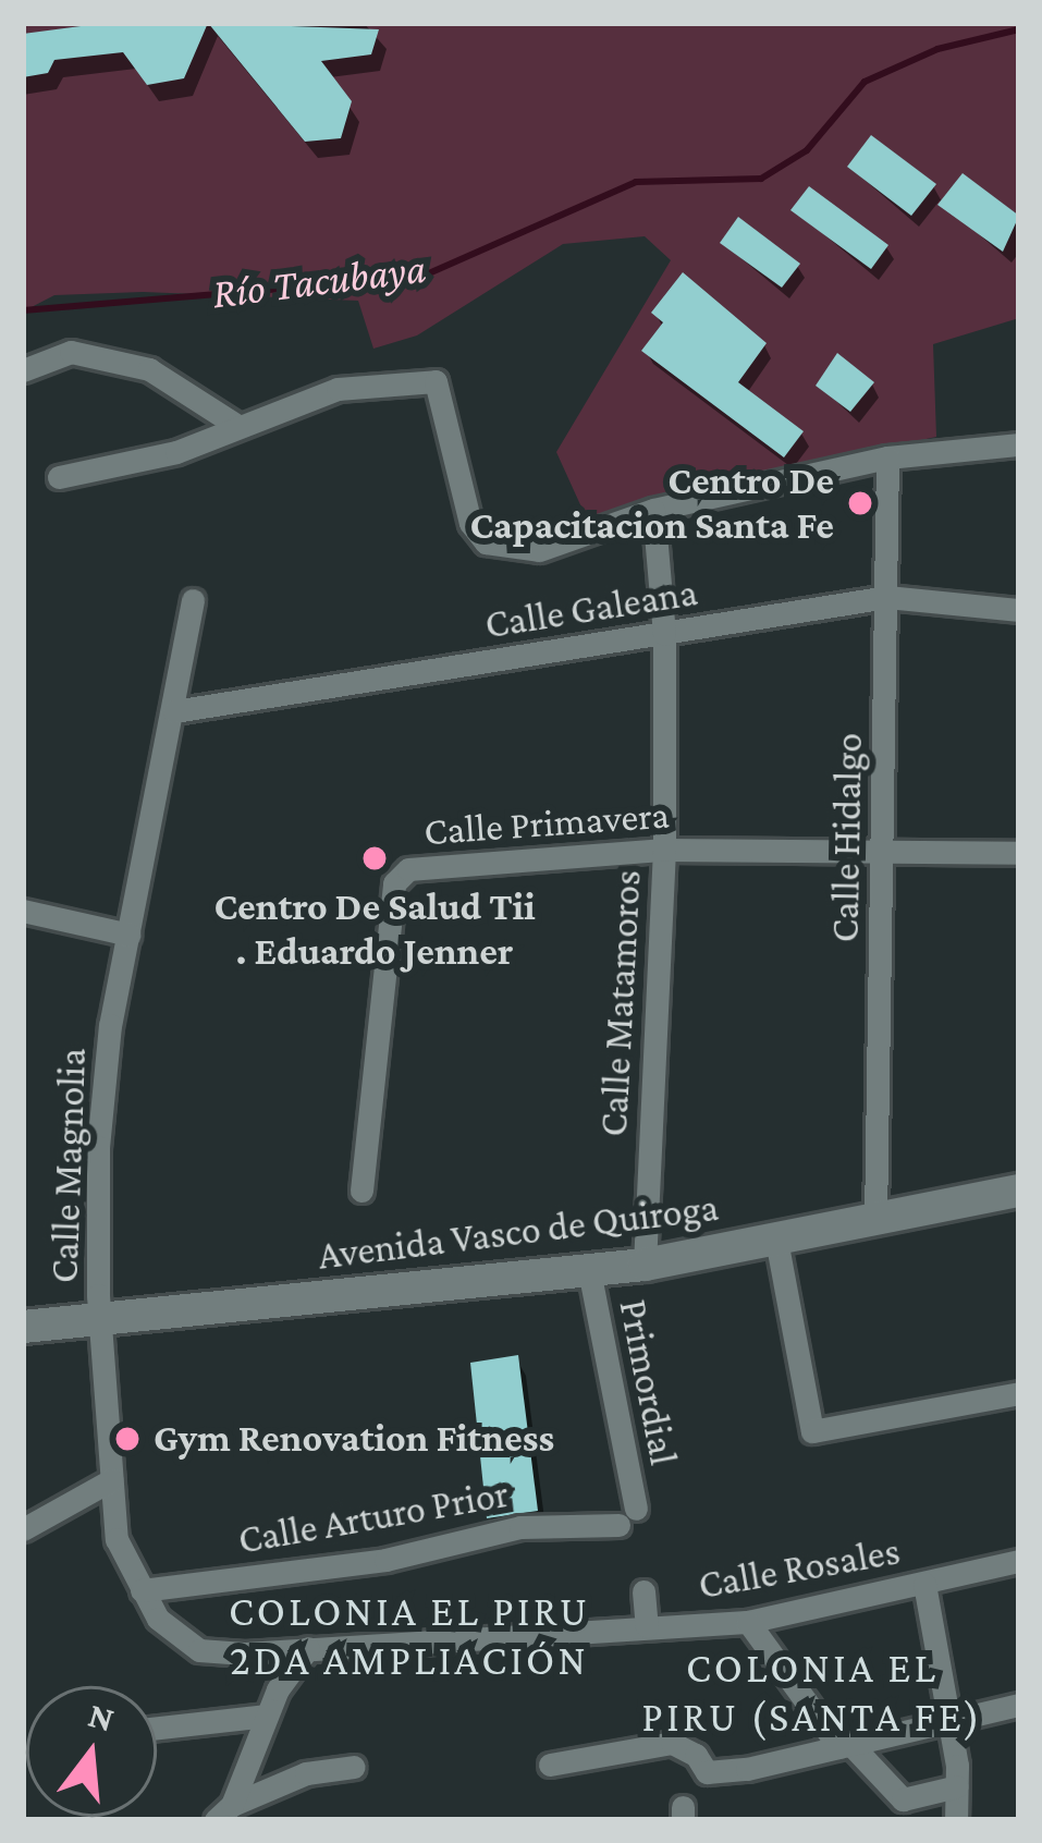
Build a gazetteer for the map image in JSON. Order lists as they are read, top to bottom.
{
  "streets": {
    "main road": ["Avenida Vasco de Quiroga"],
    "street": [
      "Calle Galeana",
      "Calle Primavera",
      "Calle Hidalgo",
      "Calle Matamoros",
      "Calle Magnolia",
      "Primordial",
      "Calle Arturo Prior",
      "Calle Rosales"
    ]
  },
  "crossings": [
    ["Calle Galeana", "Calle Hidalgo"],
    ["Calle Galeana", "Calle Matamoros"],
    ["Calle Galeana", "Calle Magnolia"],
    ["Calle Primavera", "Calle Hidalgo"],
    ["Calle Primavera", "Calle Matamoros"],
    ["Calle Hidalgo", "Avenida Vasco de Quiroga"],
    ["Calle Matamoros", "Avenida Vasco de Quiroga"],
    ["Calle Magnolia", "Avenida Vasco de Quiroga"],
    ["Calle Magnolia", "Calle Arturo Prior"],
    ["Calle Magnolia", "Calle Rosales"],
    ["Avenida Vasco de Quiroga", "Primordial"],
    ["Primordial", "Calle Arturo Prior"]
  ],
  "districts": ["COLONIA EL PIRU 2DA AMPLIACIÓN", "COLONIA EL PIRU (SANTA FE)"],
  "water": ["Río Tacubaya"],
  "places": ["Centro De Capacitacion Santa Fe", "Centro De Salud Tii . Eduardo Jenner", "Gym Renovation Fitness"],
  "north": "top"
}
